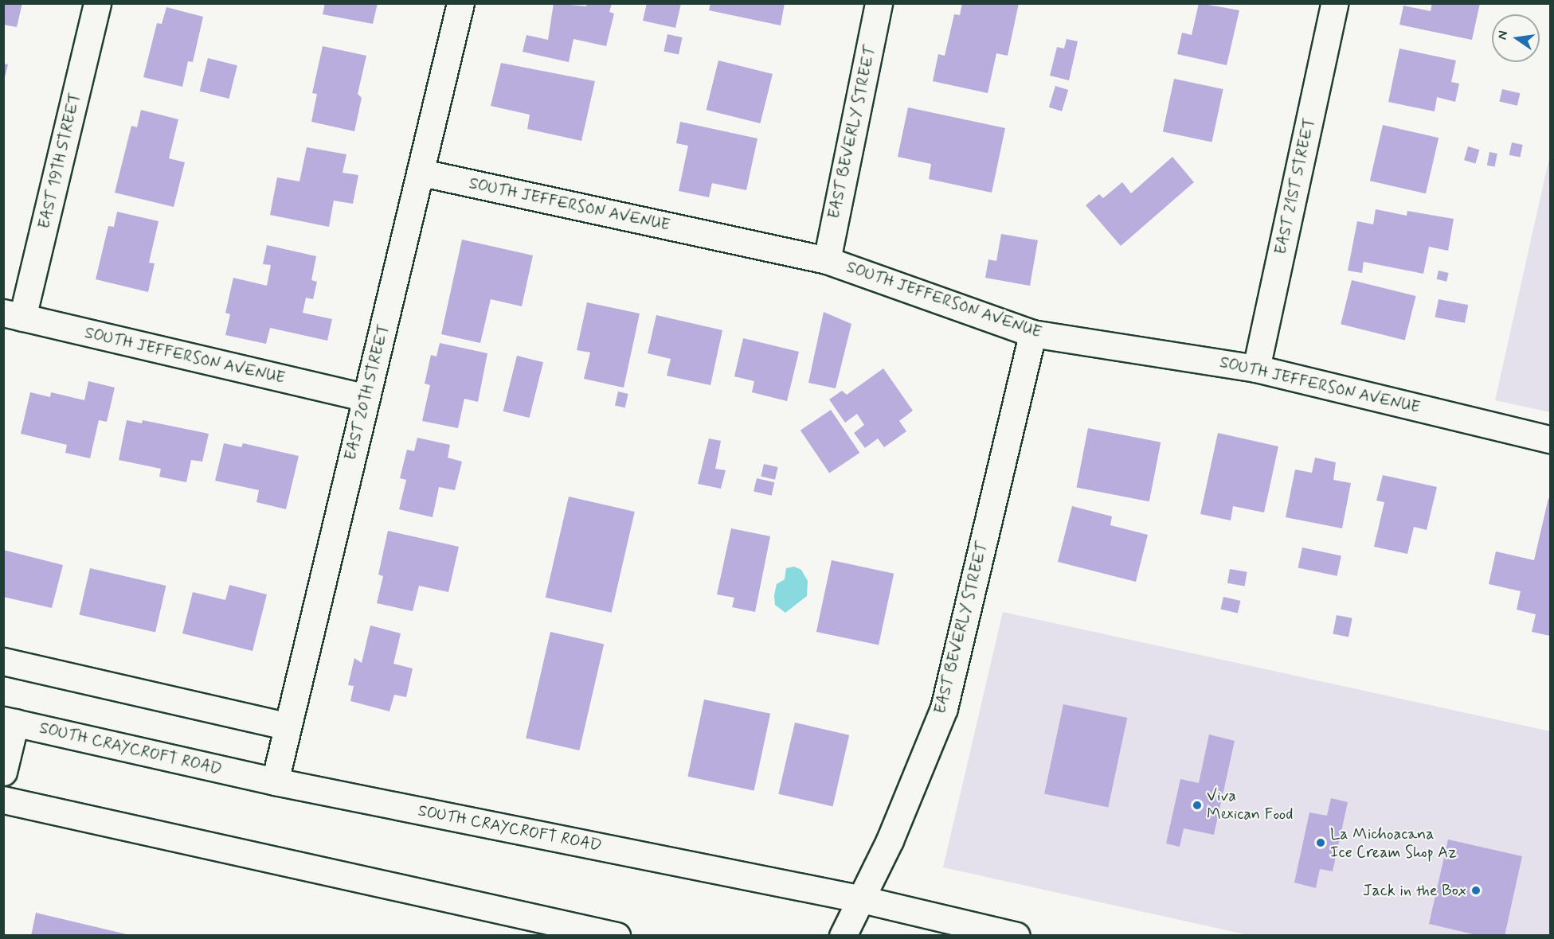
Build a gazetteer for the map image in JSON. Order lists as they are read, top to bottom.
{
  "streets": {
    "street": [
      "EAST BEVERLY STREET",
      "EAST 19TH STREET",
      "EAST 21ST STREET",
      "SOUTH JEFFERSON AVENUE",
      "EAST 20TH STREET",
      "SOUTH CRAYCROFT ROAD"
    ]
  },
  "crossings": [
    ["EAST BEVERLY STREET", "SOUTH JEFFERSON AVENUE"],
    ["EAST BEVERLY STREET", "SOUTH CRAYCROFT ROAD"],
    ["EAST 19TH STREET", "SOUTH JEFFERSON AVENUE"],
    ["EAST 21ST STREET", "SOUTH JEFFERSON AVENUE"],
    ["SOUTH JEFFERSON AVENUE", "EAST 20TH STREET"],
    ["EAST 20TH STREET", "SOUTH CRAYCROFT ROAD"]
  ],
  "places": ["Viva Mexican Food", "La Michoacana Ice Cream Shop Az", "Jack in the Box"],
  "north": "left"
}
